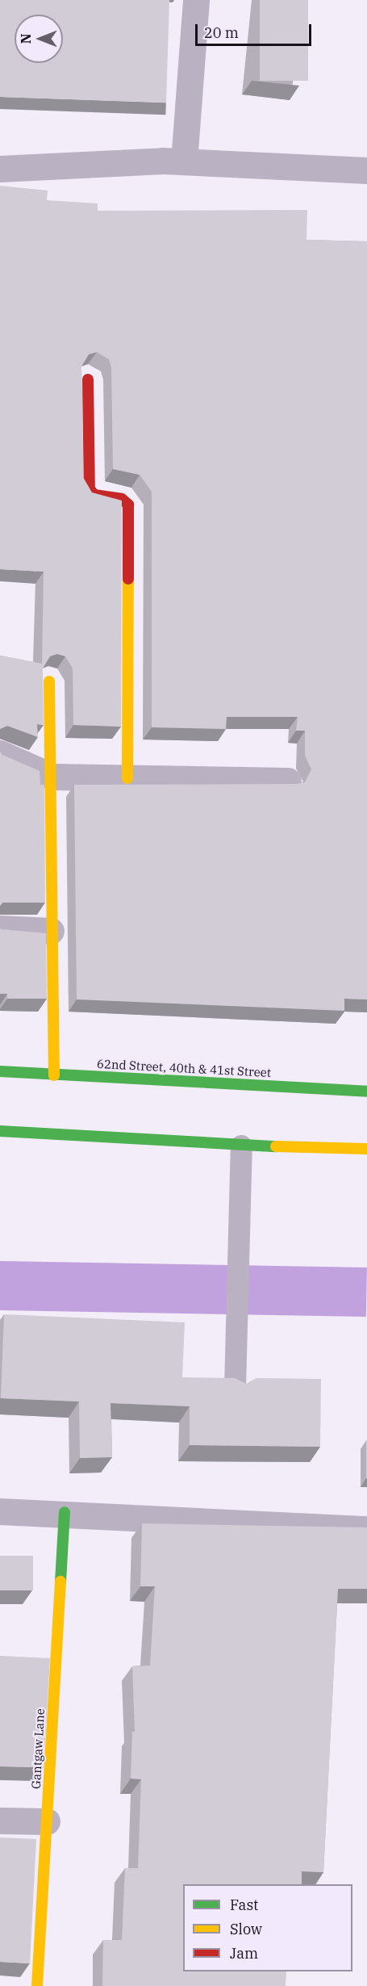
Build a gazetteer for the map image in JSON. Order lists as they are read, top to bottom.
{
  "streets": {
    "street": ["62nd Street, 40th & 41st Street", "Gantgaw Lane"]
  },
  "legend": ["Fast", "Slow", "Jam"],
  "scale_bar": "20 m",
  "north": "left"
}
